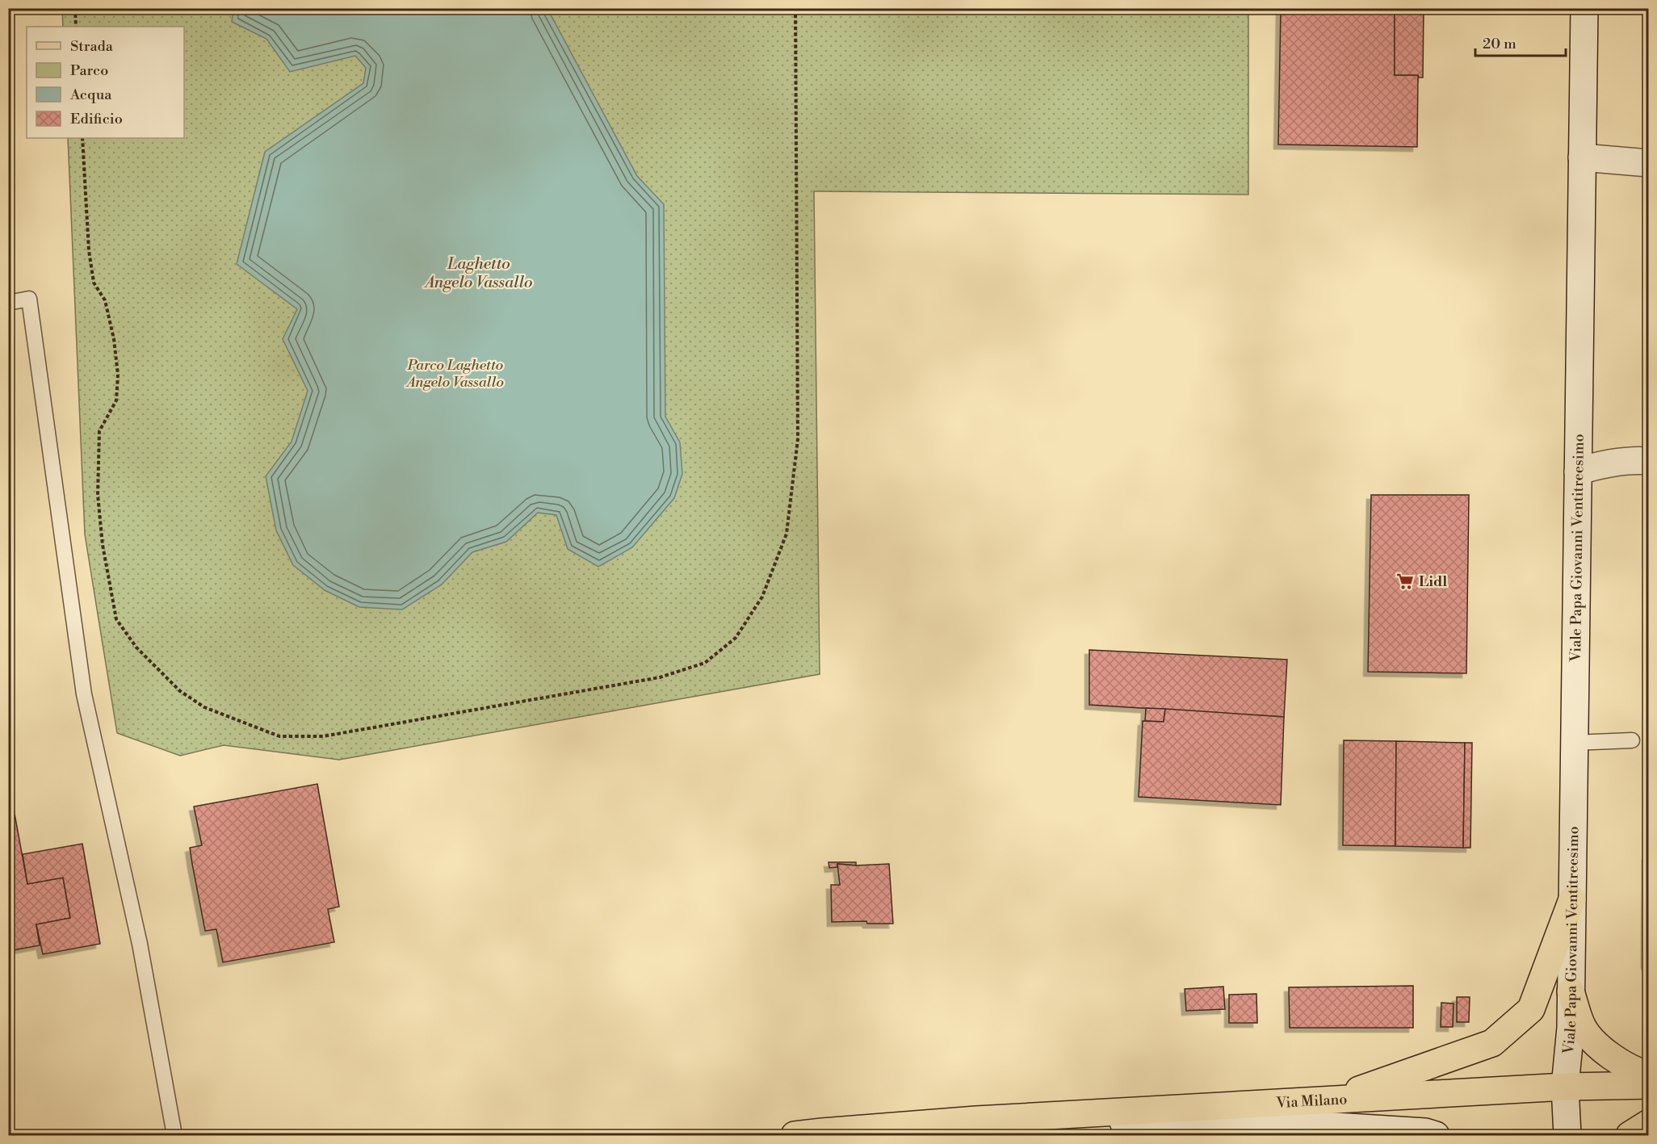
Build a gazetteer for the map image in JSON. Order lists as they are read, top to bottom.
{
  "streets": {
    "main road": ["Via Milano"],
    "street": ["Viale Papa Giovanni Ventitreesimo"]
  },
  "crossings": [
    ["Viale Papa Giovanni Ventitreesimo", "Via Milano"]
  ],
  "water": ["Laghetto Angelo Vassallo"],
  "parks": ["Parco Laghetto Angelo Vassallo"],
  "places": {
    "supermarket": ["Lidl"]
  },
  "legend": [
    "Strada",
    "Parco",
    "Acqua",
    "Edificio"
  ],
  "scale_bar": "20 m"
}
